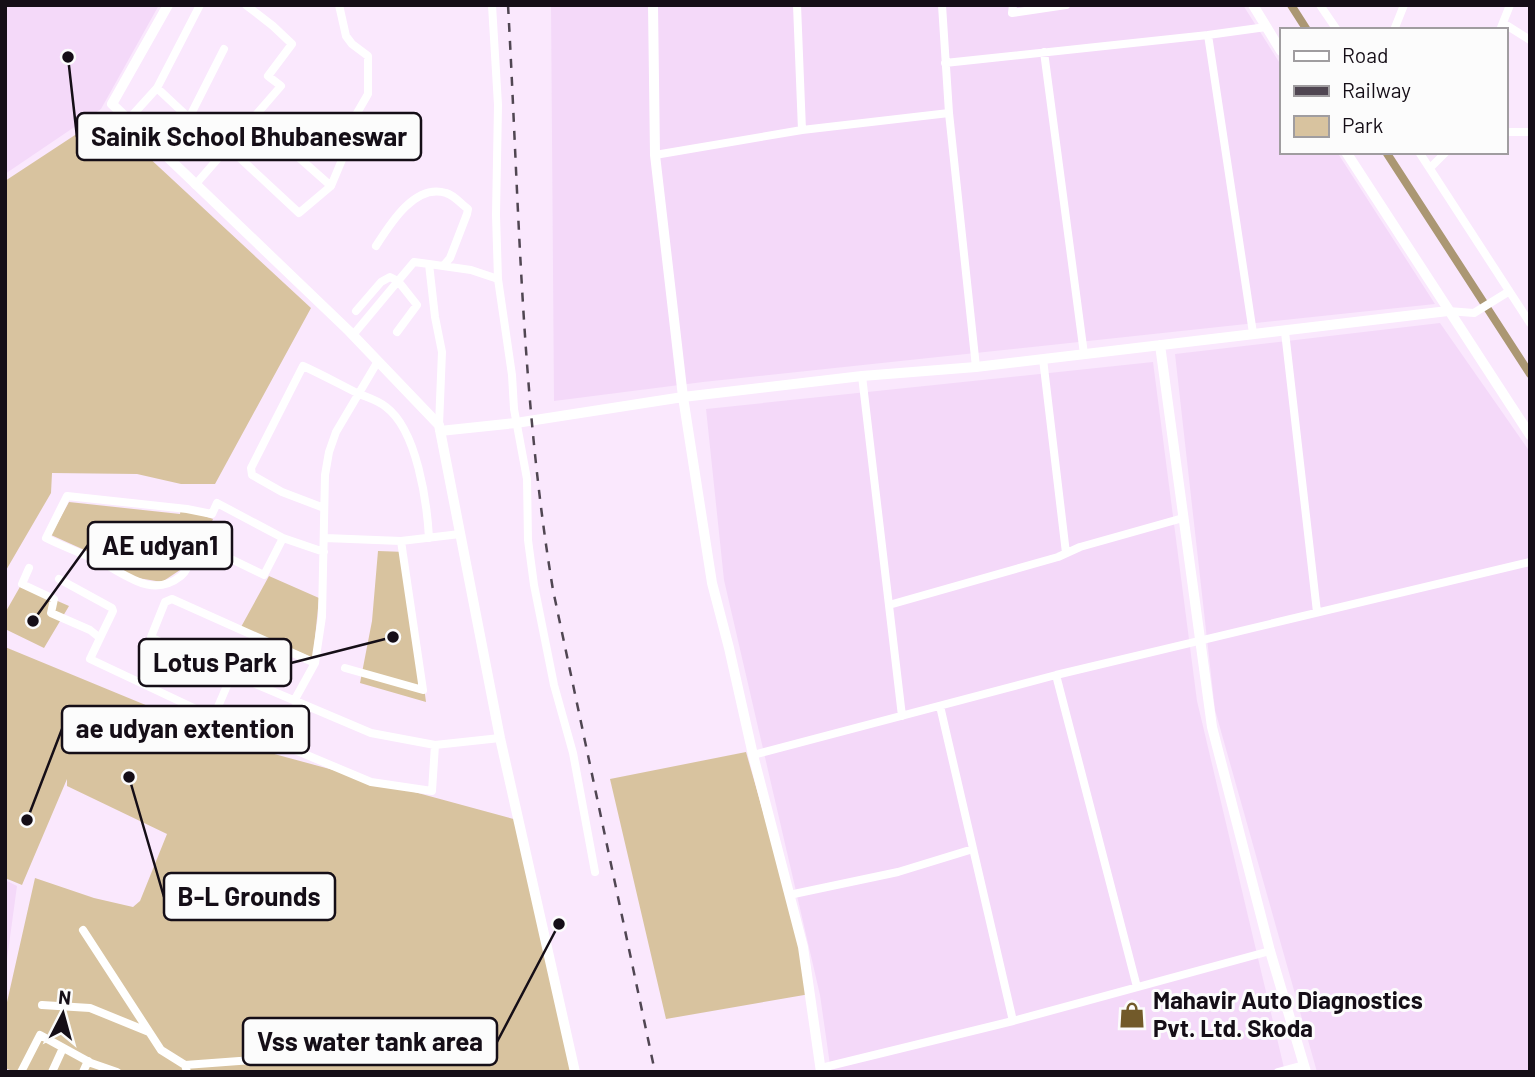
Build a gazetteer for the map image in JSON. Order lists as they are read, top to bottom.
{
  "places": {
    "other": [
      "Sainik School Bhubaneswar",
      "AE udyan1",
      "Lotus Park",
      "B-L Grounds",
      "ae udyan extention",
      "Vss water tank area"
    ],
    "shop": ["Mahavir Auto Diagnostics Pvt. Ltd. Skoda"]
  },
  "legend": ["Road", "Railway", "Park"],
  "north": "top"
}
